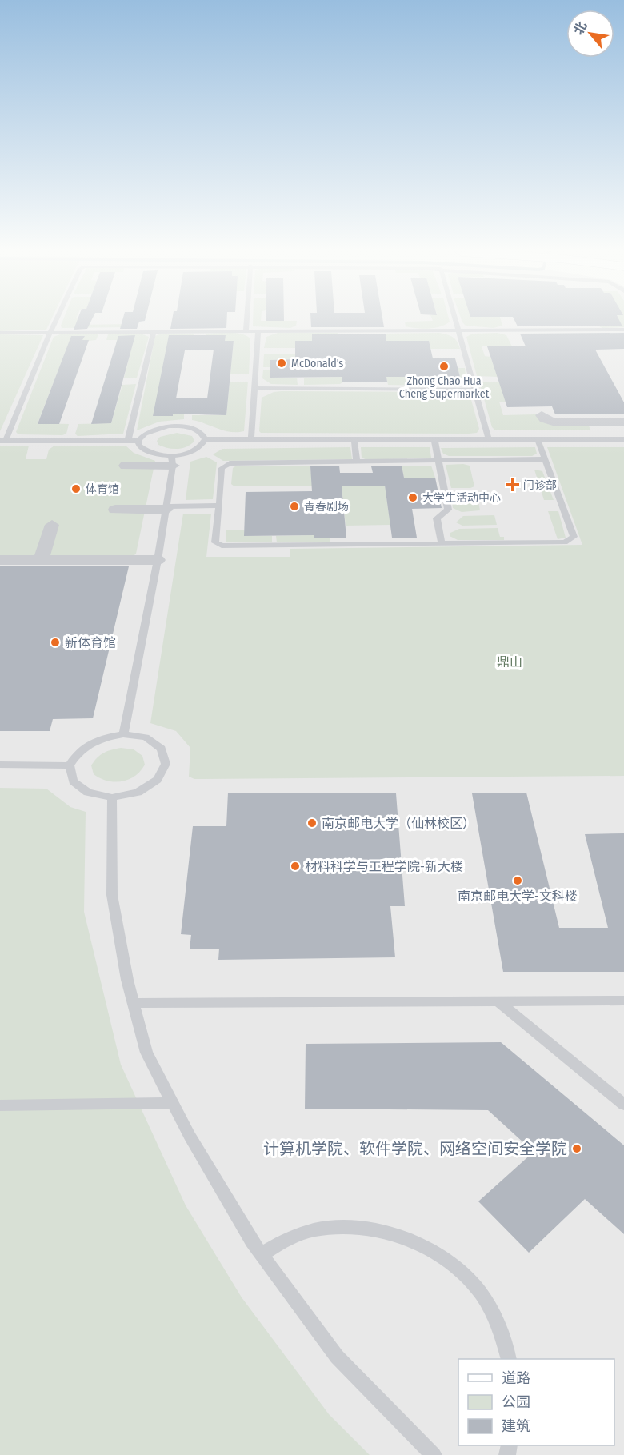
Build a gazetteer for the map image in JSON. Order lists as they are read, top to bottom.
{
  "parks": ["鼎山"],
  "places": {
    "other": [
      "McDonald's",
      "Zhong Chao Hua Cheng Supermarket",
      "体育馆",
      "大学生活动中心",
      "青春剧场",
      "新体育馆",
      "南京邮电大学（仙林校区）",
      "材料科学与工程学院-新大楼",
      "南京邮电大学-文科楼",
      "计算机学院、软件学院、网络空间安全学院"
    ],
    "health": ["门诊部"]
  },
  "legend": ["道路", "公园", "建筑"],
  "north": "top left"
}
